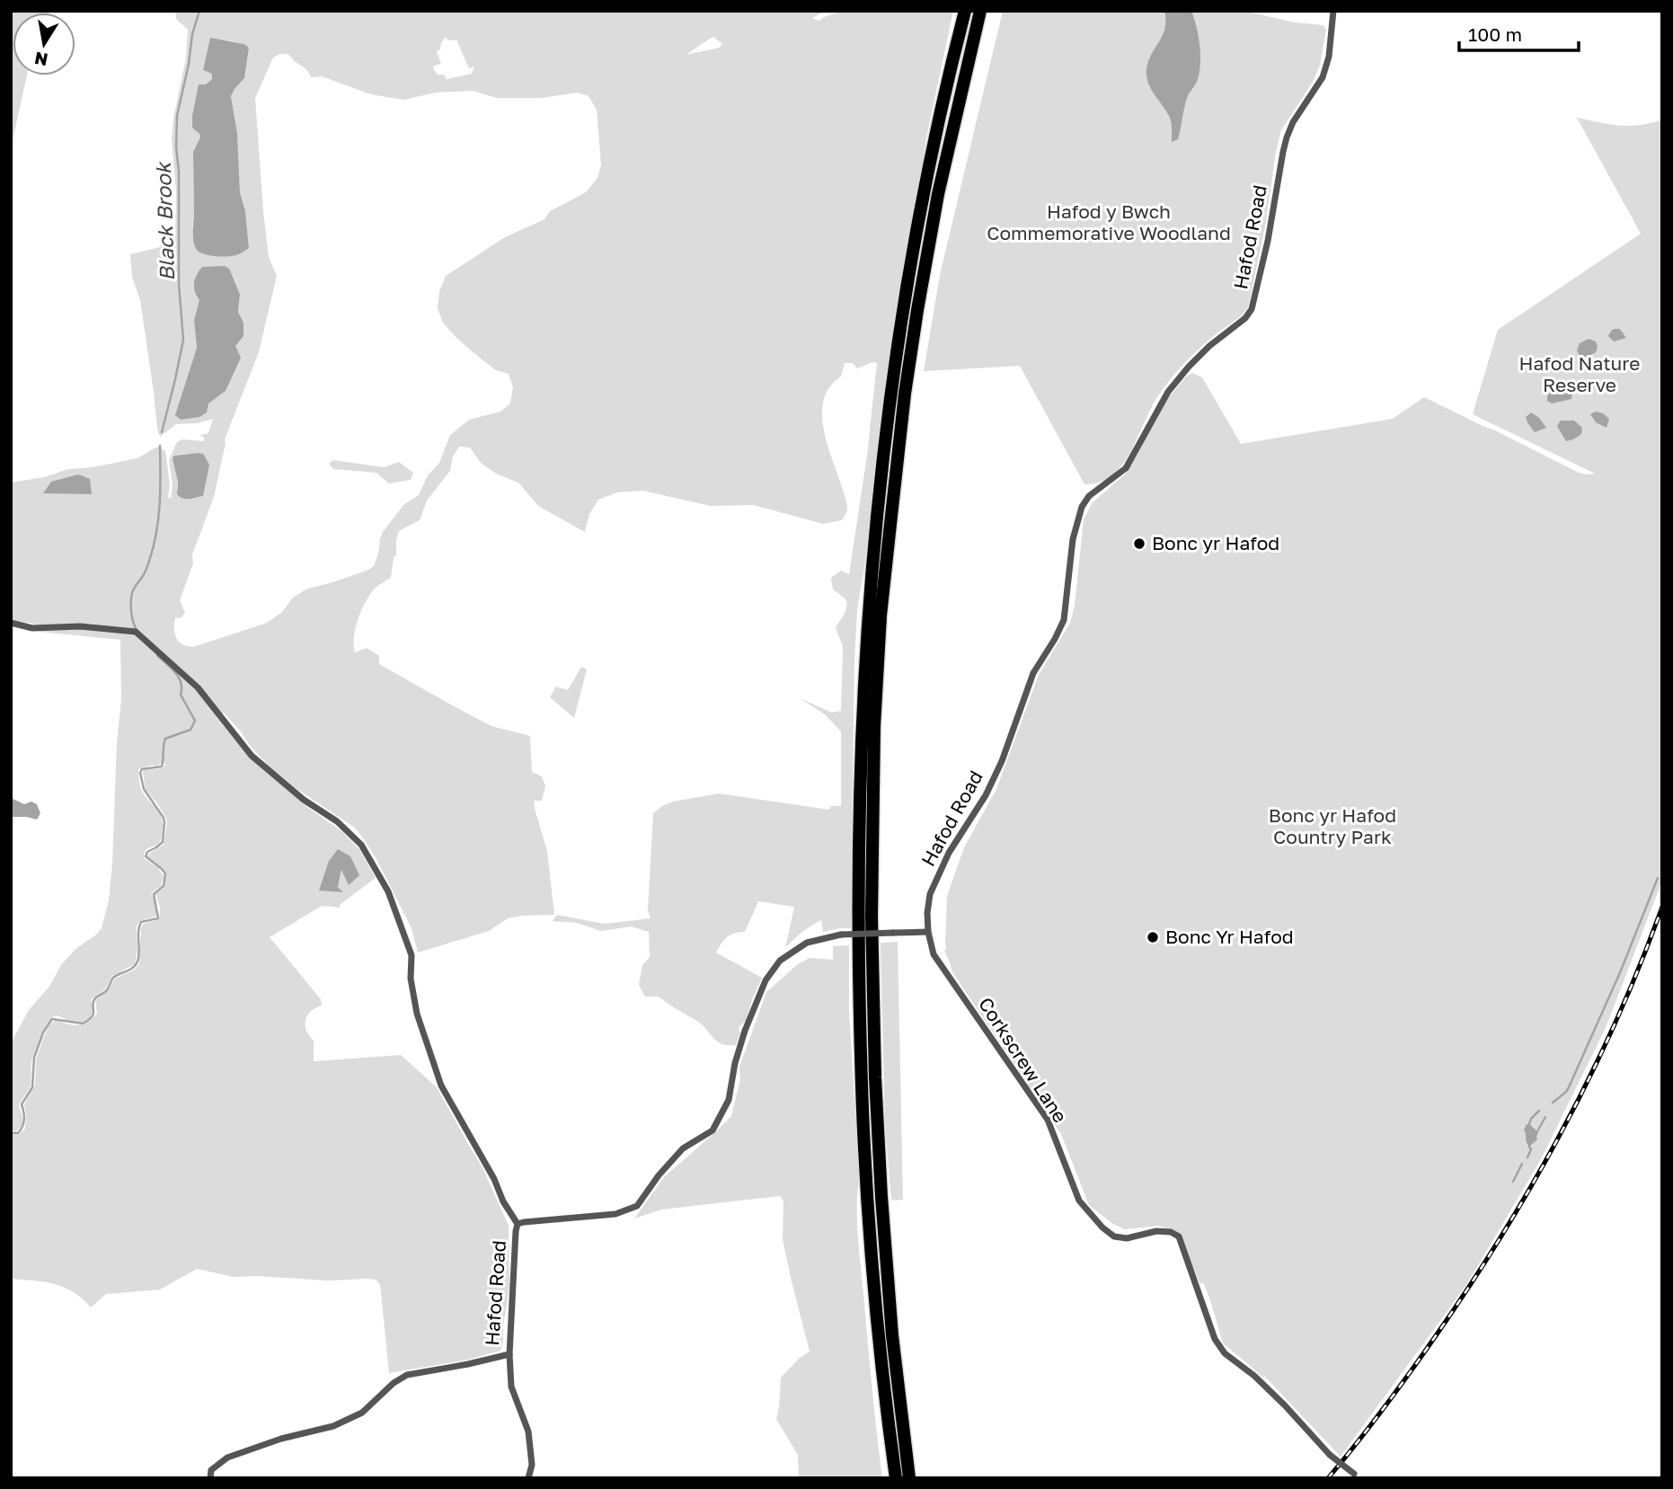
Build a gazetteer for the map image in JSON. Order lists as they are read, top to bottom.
{
  "streets": {
    "street": ["Hafod Road", "Corkscrew Lane"]
  },
  "crossings": [
    ["Hafod Road", "Corkscrew Lane"]
  ],
  "water": ["Black Brook"],
  "parks": ["Hafod y Bwch Commemorative Woodland", "Hafod Nature Reserve", "Bonc yr Hafod Country Park"],
  "places": ["Bonc yr Hafod", "Bonc Yr Hafod"],
  "scale_bar": "100 m",
  "north": "bottom"
}
